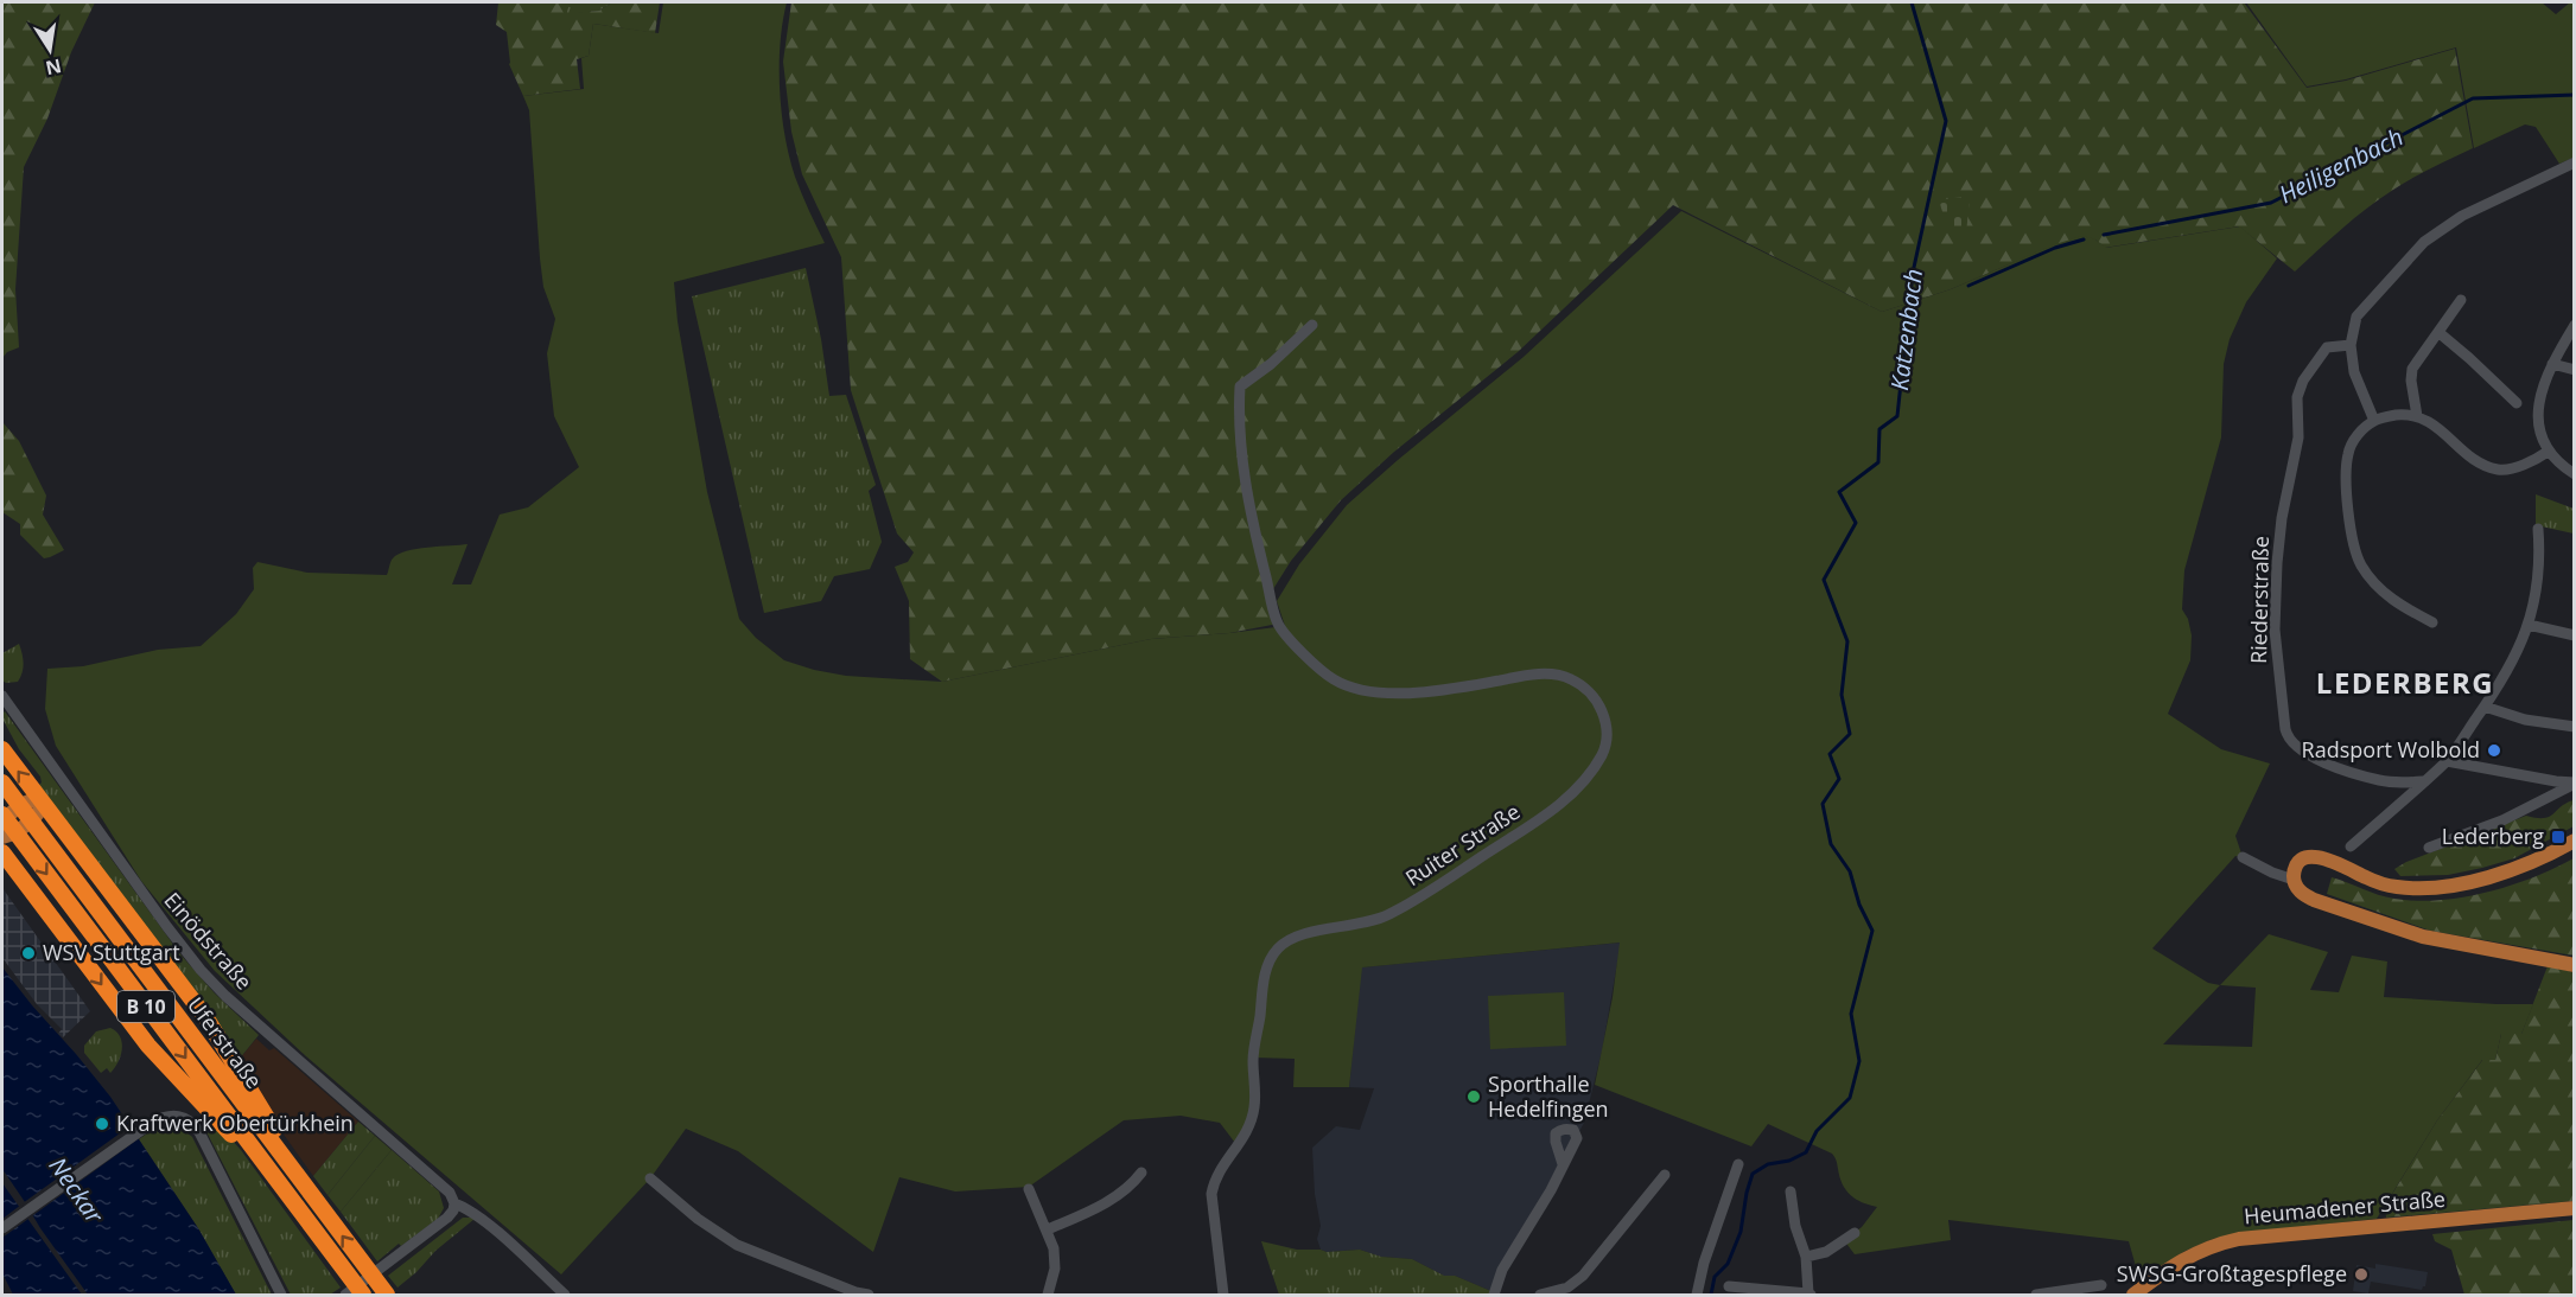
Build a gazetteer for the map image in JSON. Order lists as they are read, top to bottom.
{
  "streets": {
    "highway": ["B 10", "Uferstraße"],
    "main road": ["Heumadener Straße"],
    "street": ["Riederstraße", "Ruiter Straße", "Einödstraße"]
  },
  "districts": ["LEDERBERG"],
  "water": ["Heiligenbach", "Katzenbach", "Neckar"],
  "places": {
    "other": [
      "Radsport Wolbold",
      "WSV Stuttgart",
      "Sporthalle Hedelfingen",
      "Kraftwerk Obertürkhein",
      "SWSG-Großtagespflege"
    ],
    "transit": ["Lederberg"]
  },
  "north": "bottom"
}
